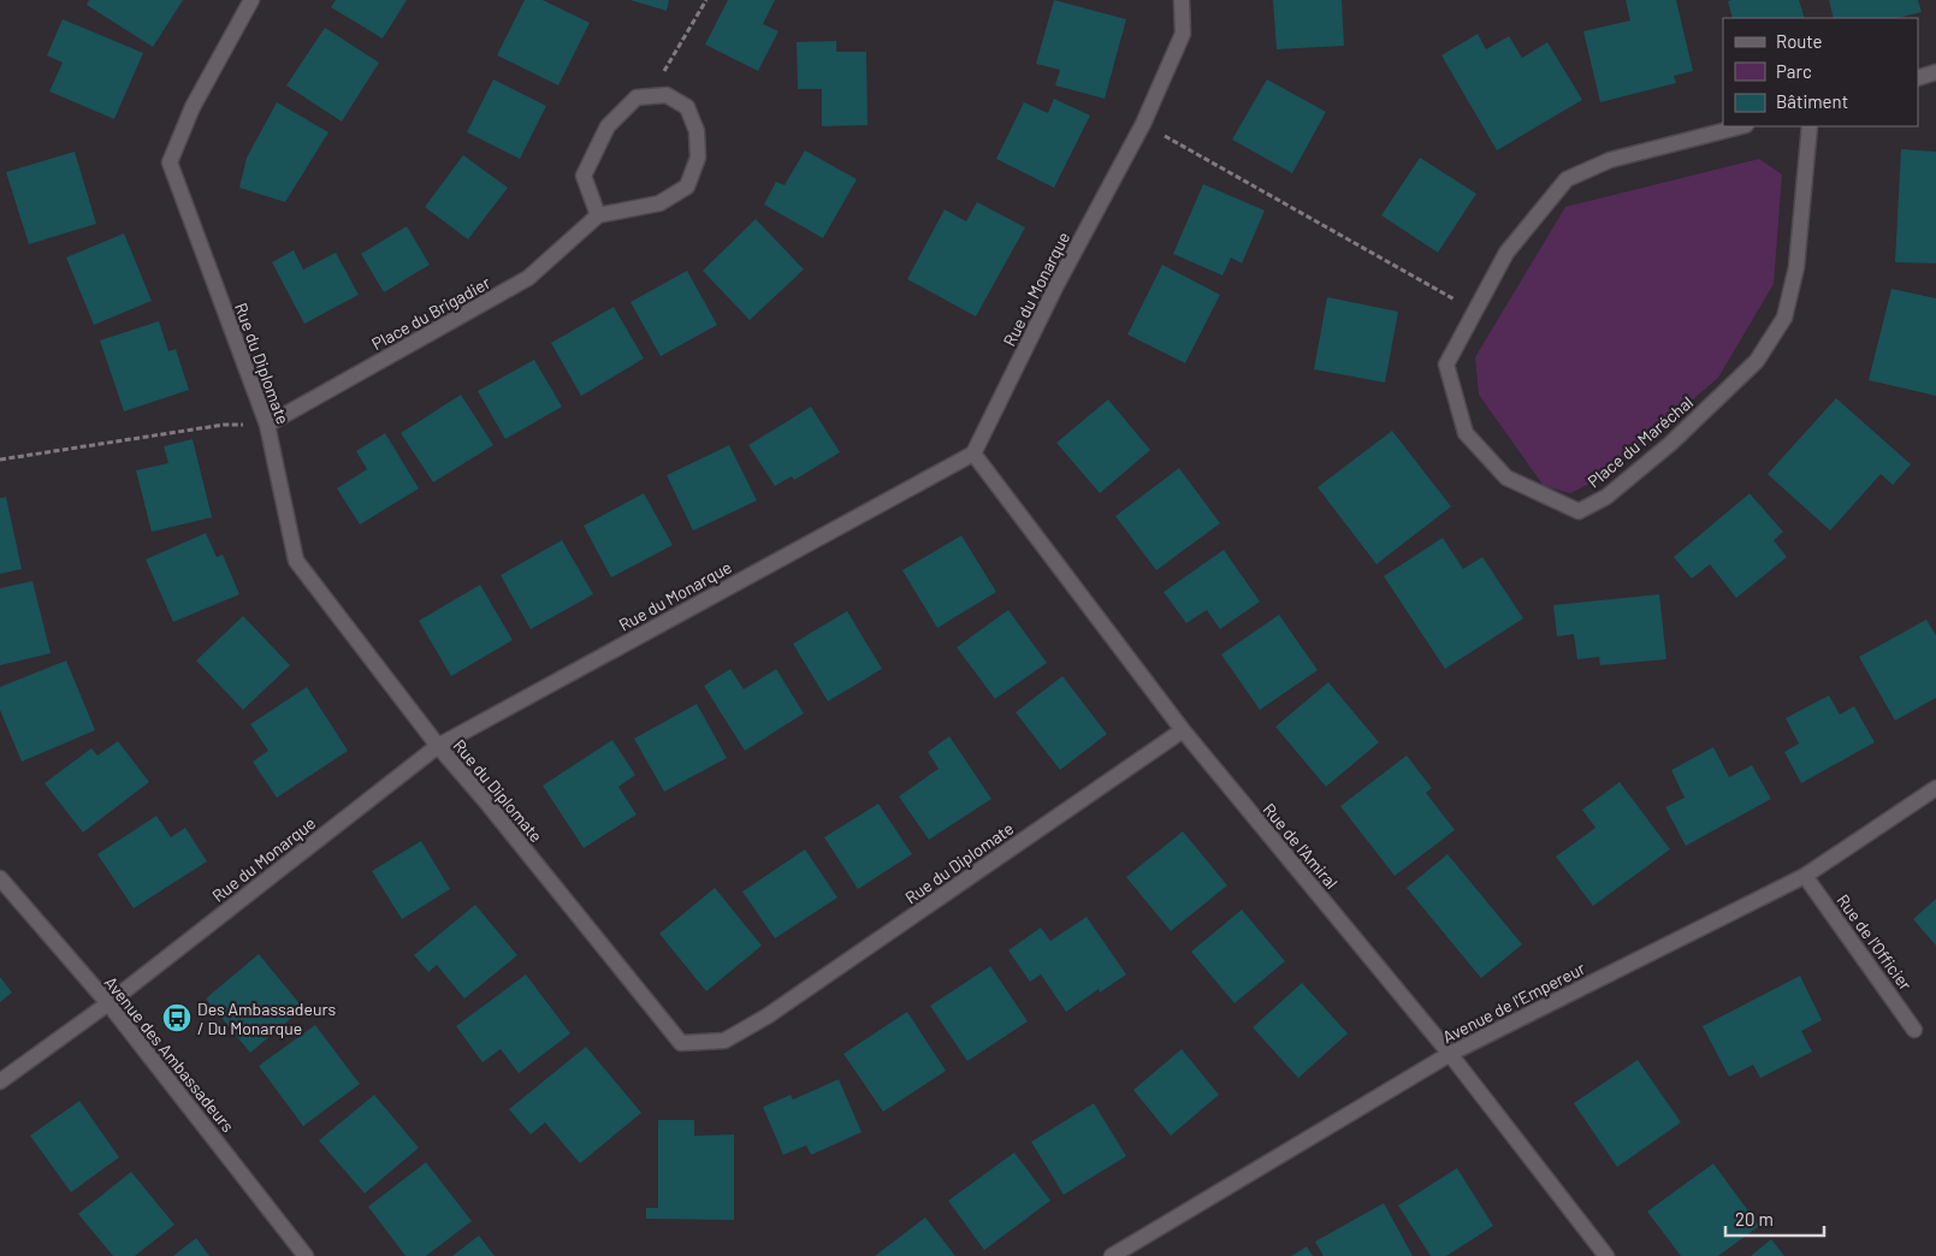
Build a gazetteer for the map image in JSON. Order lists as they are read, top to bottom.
{
  "streets": {
    "street": [
      "Rue du Monarque",
      "Place du Brigadier",
      "Rue du Diplomate",
      "Place du Maréchal",
      "Rue de l'Amiral",
      "Rue de l'Officier",
      "Avenue de l'Empereur",
      "Avenue des Ambassadeurs"
    ]
  },
  "crossings": [
    ["Rue du Monarque", "Rue du Diplomate"],
    ["Rue du Monarque", "Rue de l'Amiral"],
    ["Rue du Monarque", "Avenue des Ambassadeurs"],
    ["Place du Brigadier", "Rue du Diplomate"],
    ["Rue du Diplomate", "Rue de l'Amiral"],
    ["Rue de l'Amiral", "Avenue de l'Empereur"],
    ["Rue de l'Officier", "Avenue de l'Empereur"]
  ],
  "places": {
    "bus stop": ["Des Ambassadeurs / Du Monarque"]
  },
  "legend": ["Route", "Parc", "Bâtiment"],
  "scale_bar": "20 m"
}
